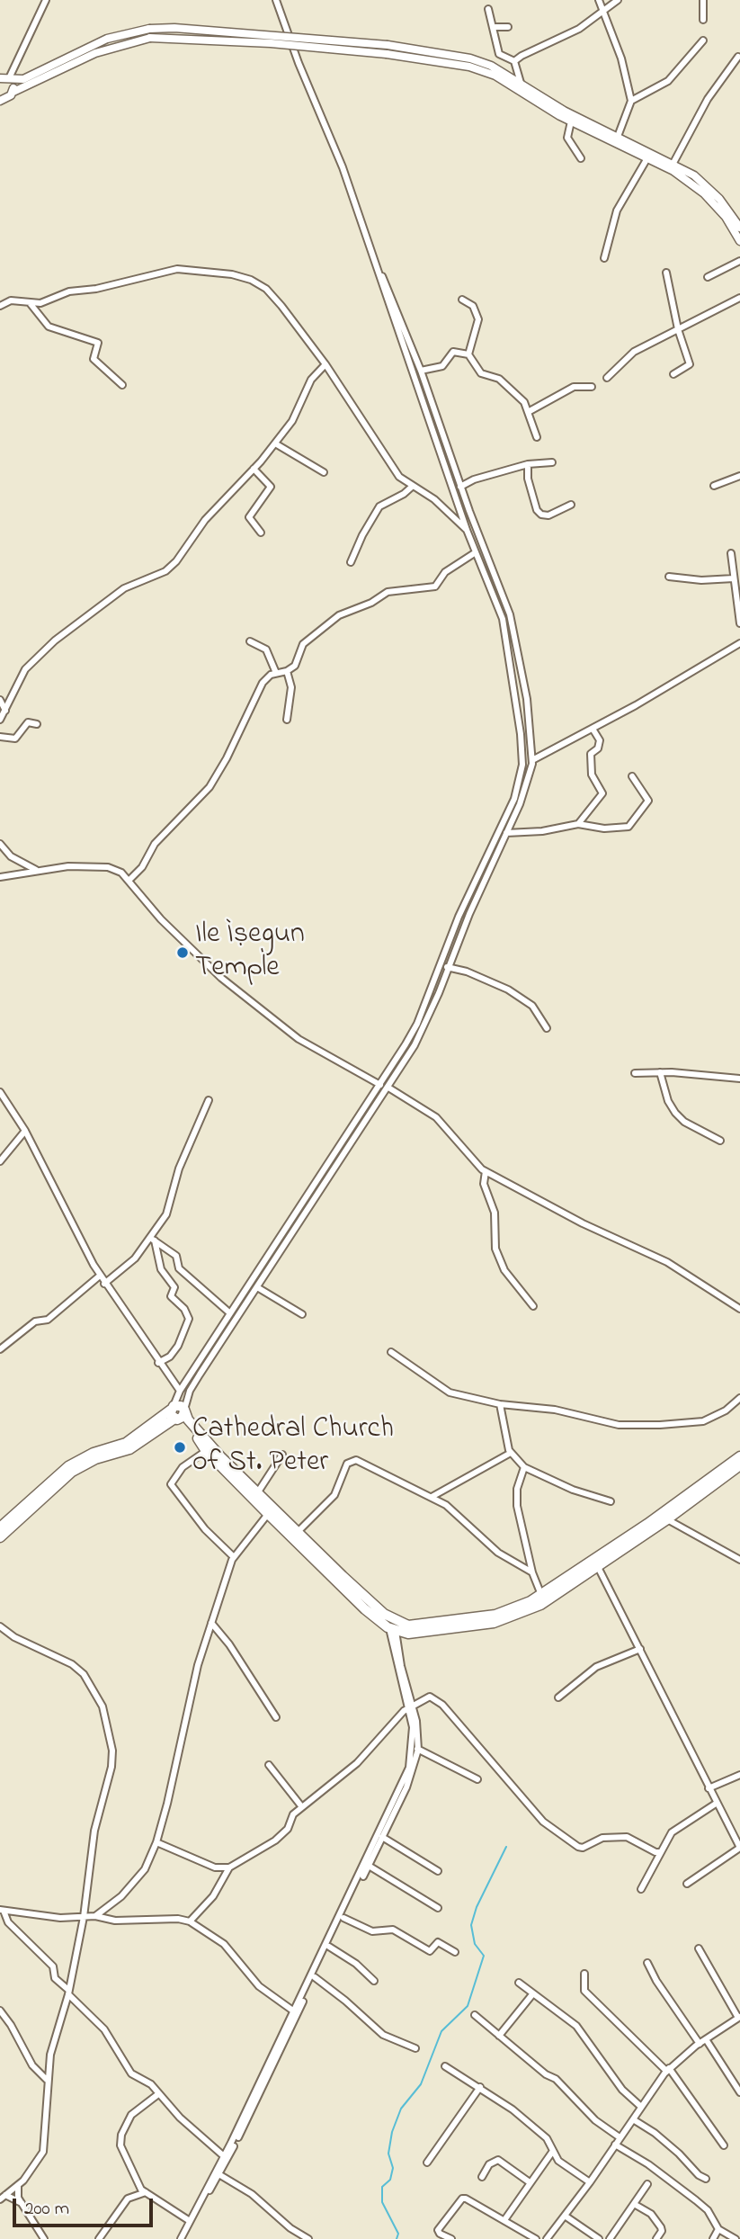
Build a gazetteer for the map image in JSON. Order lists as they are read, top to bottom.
{
  "places": ["Ile Ìṣegun Temple", "Cathedral Church of St. Peter"],
  "scale_bar": "200 m"
}
